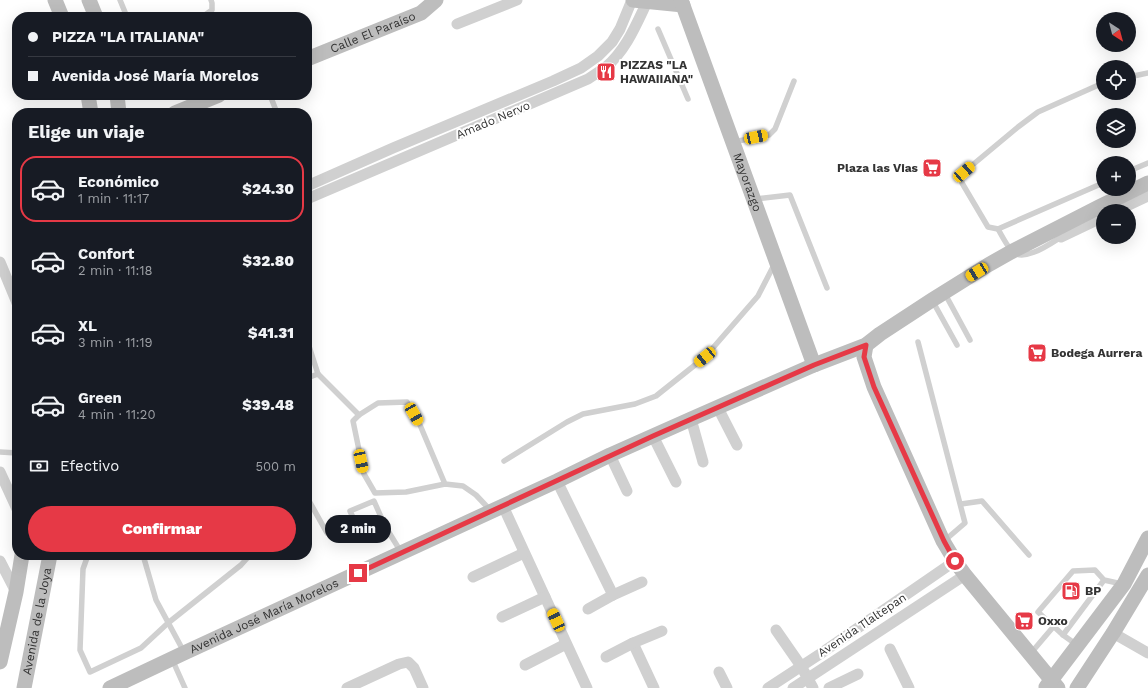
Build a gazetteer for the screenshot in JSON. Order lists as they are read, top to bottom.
{
  "streets": {
    "main road": [
      "Calle El Paraíso",
      "Mayorazgo",
      "Avenida José María Morelos",
      "Avenida de la Joya"
    ],
    "street": ["Amado Nervo", "Avenida Tlaltepan"]
  },
  "crossings": [
    ["Mayorazgo", "Avenida José María Morelos"]
  ],
  "places": {
    "restaurant": ["PIZZAS \"LA HAWAIIANA\""],
    "supermarket": ["Plaza las Vias", "Bodega Aurrera", "Oxxo"],
    "fuel station": ["BP"]
  },
  "north": "bottom right",
  "page": {
    "map_buttons": ["+", "−"],
    "banner": ["PIZZA \"LA ITALIANA\"", "Avenida José María Morelos"],
    "heading": "Elige un viaje",
    "list": [
      {
        "name": "Económico",
        "note": "1 min · 11:17",
        "value": "$24.30"
      },
      {
        "name": "Confort",
        "note": "2 min · 11:18",
        "value": "$32.80"
      },
      {
        "name": "XL",
        "note": "3 min · 11:19",
        "value": "$41.31"
      },
      {
        "name": "Green",
        "note": "4 min · 11:20",
        "value": "$39.48"
      }
    ],
    "pay": ["Efectivo", "500 m"],
    "buttons": "Confirmar",
    "bubble": "2 min"
  }
}
